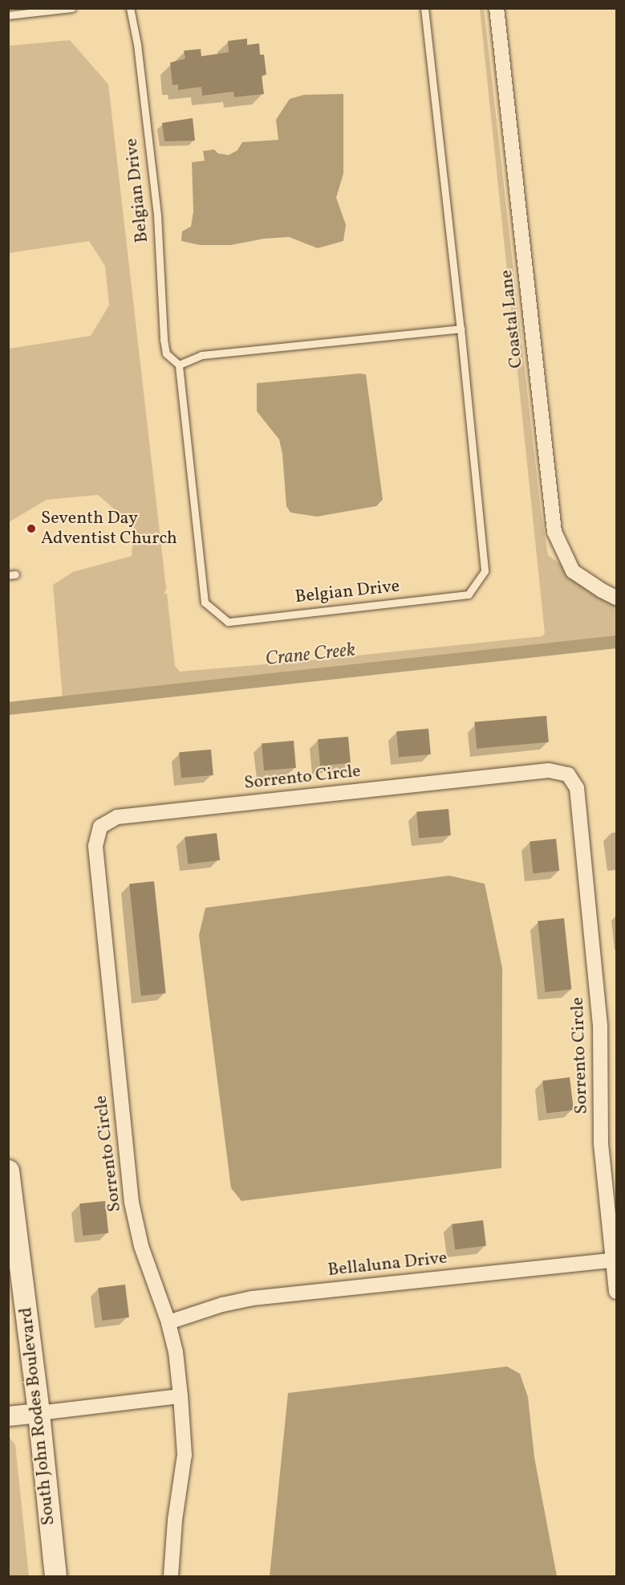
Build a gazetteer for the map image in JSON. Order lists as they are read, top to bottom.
{
  "streets": {
    "main road": ["South John Rodes Boulevard"],
    "street": ["Coastal Lane", "Sorrento Circle", "Bellaluna Drive"],
    "lane": ["Belgian Drive"]
  },
  "crossings": [
    ["Sorrento Circle", "Bellaluna Drive"]
  ],
  "water": ["Crane Creek"],
  "places": ["Seventh Day Adventist Church"]
}
